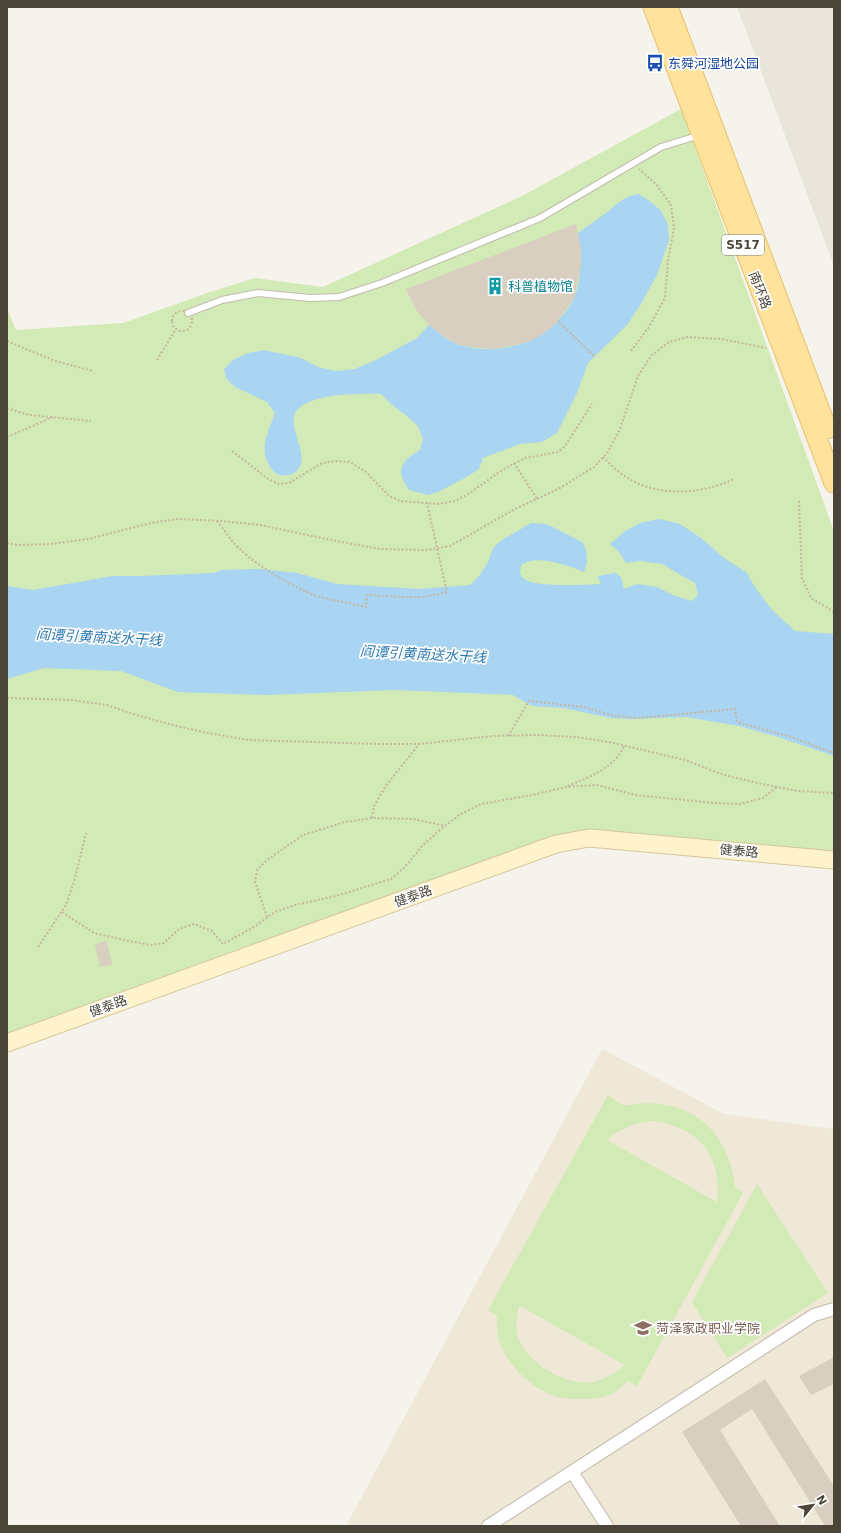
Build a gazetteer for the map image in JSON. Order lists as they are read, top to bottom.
{
  "streets": {
    "main road": ["S517", "南环路"],
    "street": ["健泰路"]
  },
  "water": ["阎谭引黄南送水干线"],
  "places": {
    "bus stop": ["东舜河湿地公园"],
    "building": ["科普植物馆"],
    "school or university": ["菏泽家政职业学院"]
  },
  "north": "top right"
}
